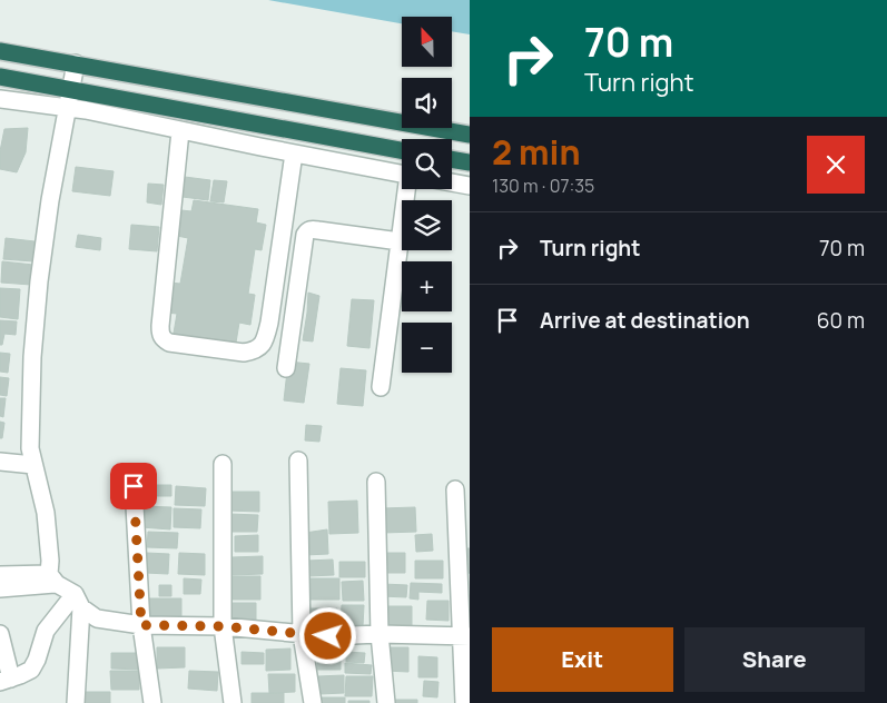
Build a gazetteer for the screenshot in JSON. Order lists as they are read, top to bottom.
{
  "north": "top",
  "page": {
    "turn": ["70 m", "Turn right"],
    "map_buttons": ["+", "−"],
    "heading": ["2 min", "130 m · 07:35"],
    "list": [
      {
        "name": "Turn right",
        "value": "70 m"
      },
      {
        "name": "Arrive at destination",
        "value": "60 m"
      }
    ],
    "buttons": ["Exit", "Share"]
  }
}
